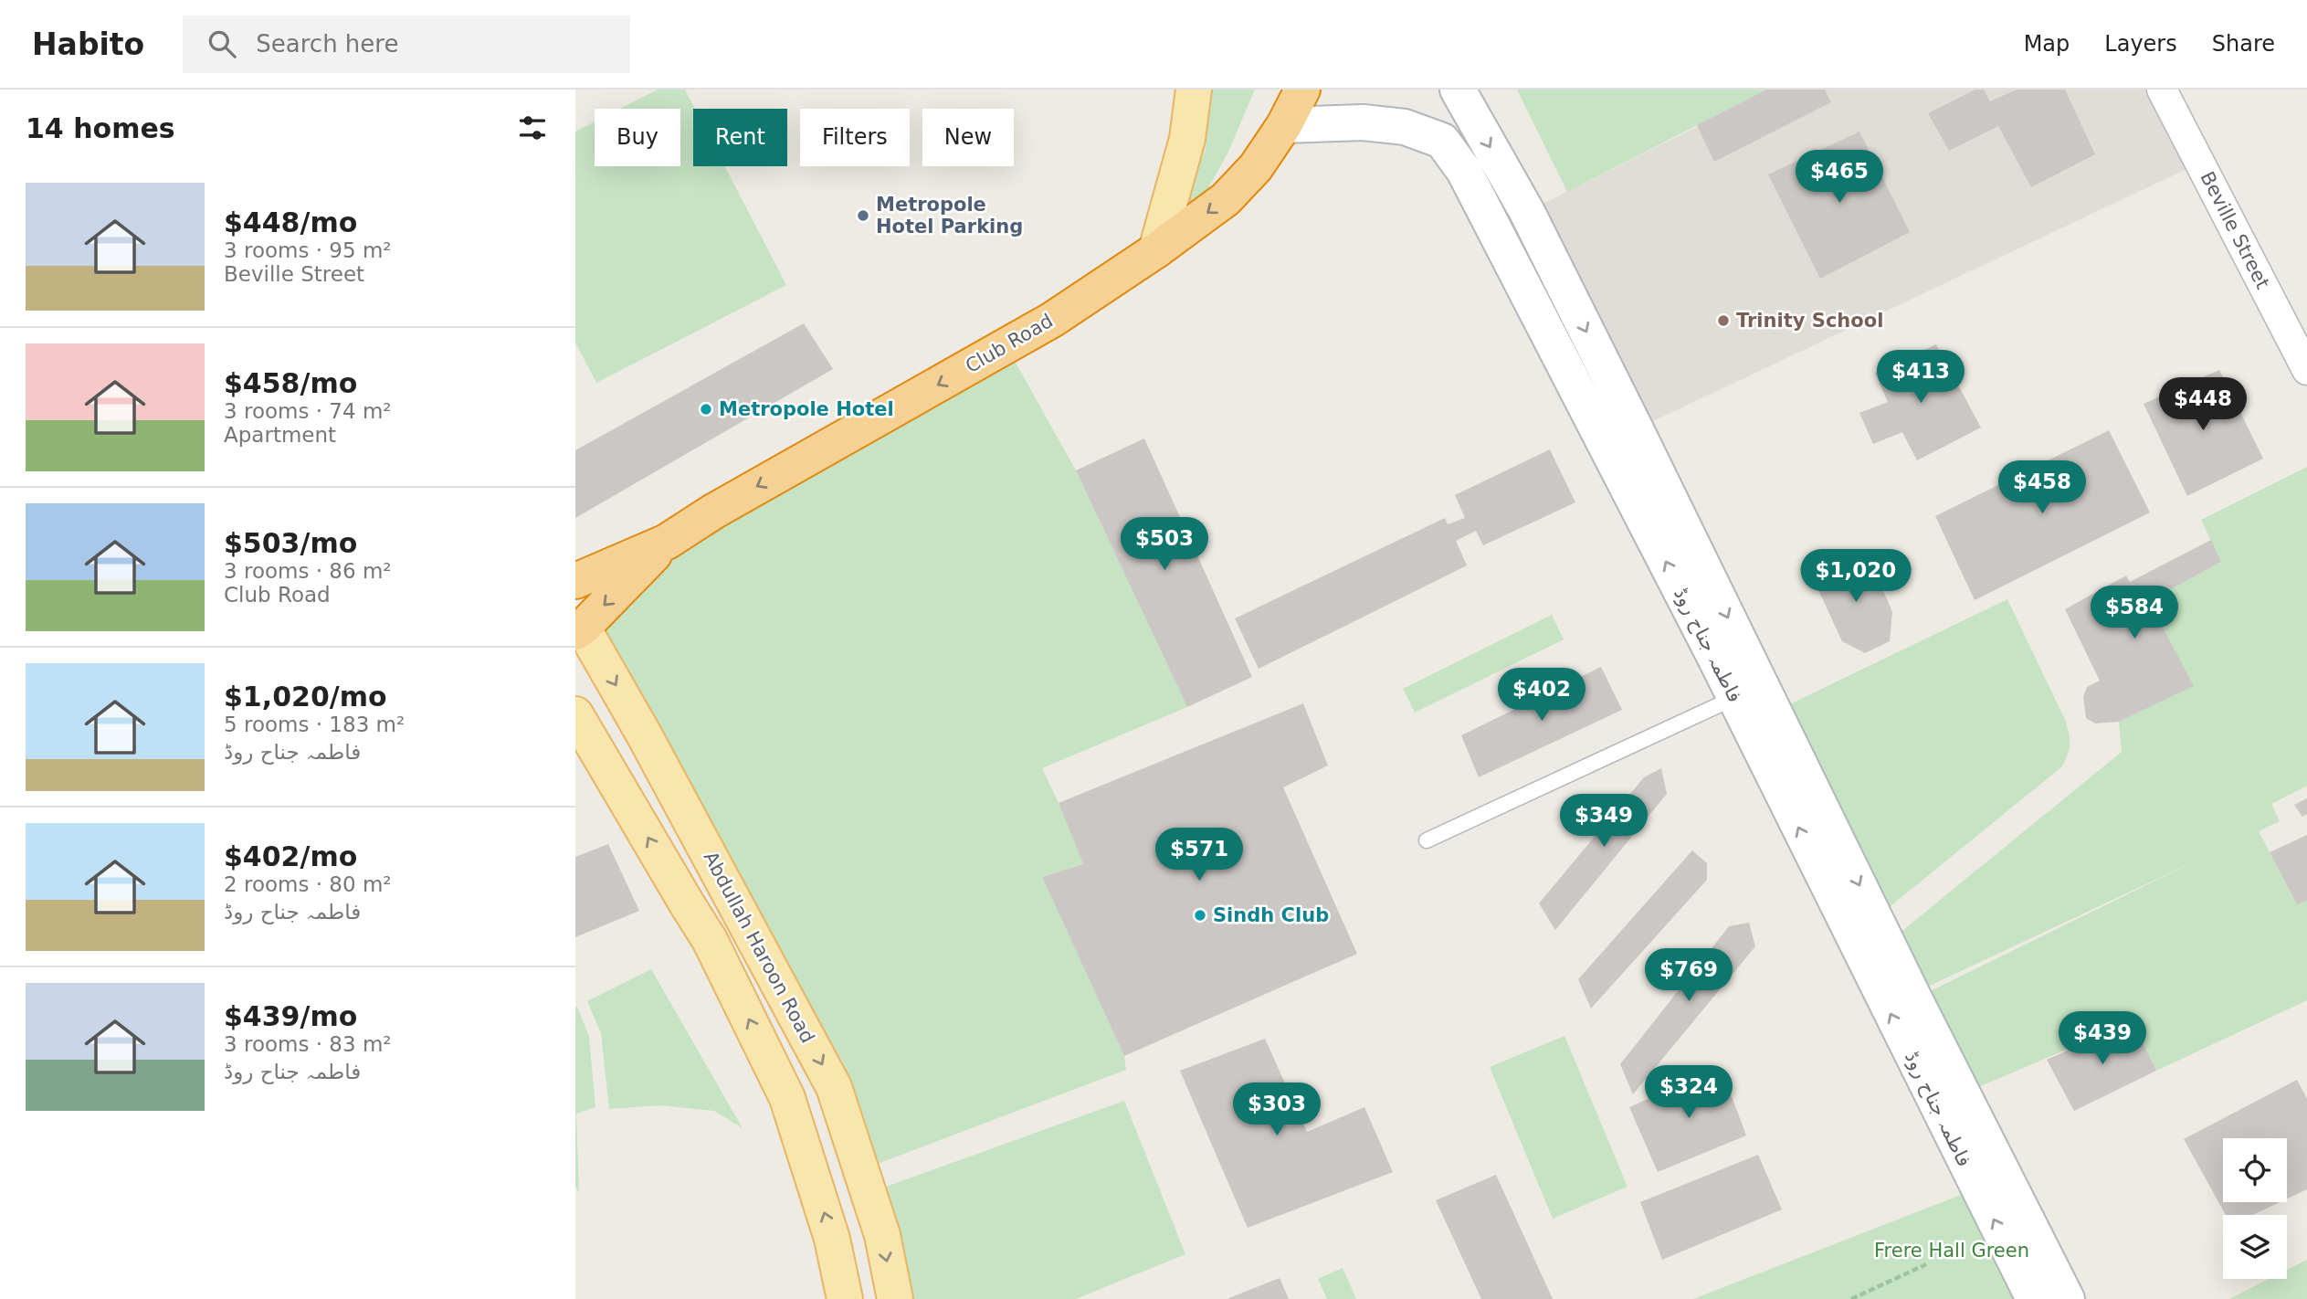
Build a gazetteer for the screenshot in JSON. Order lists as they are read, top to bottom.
{
  "streets": {
    "highway": ["Club Road"],
    "main road": ["فاطمہ جناح روڈ", "Abdullah Haroon Road"],
    "street": ["Beville Street"]
  },
  "crossings": [
    ["Club Road", "فاطمہ جناح روڈ"]
  ],
  "one_way": ["Club Road"],
  "parks": ["Frere Hall Green"],
  "places": [
    "Metropole Hotel Parking",
    "Trinity School",
    "Metropole Hotel",
    "Sindh Club"
  ],
  "page": {
    "header": "Habito",
    "search": "Search here",
    "nav": ["Map", "Layers", "Share"],
    "heading": "14 homes",
    "chip": [
      "Buy",
      "Rent",
      "Filters",
      "New"
    ],
    "price": [
      "$465",
      "$413",
      "$448",
      "$458",
      "$503",
      "$1,020",
      "$584",
      "$402",
      "$349",
      "$571",
      "$769",
      "$439",
      "$324",
      "$303"
    ],
    "list": [
      {
        "name": "$448/mo",
        "note": "3 rooms · 95 m² · Beville Street"
      },
      {
        "name": "$458/mo",
        "note": "3 rooms · 74 m² · Apartment"
      },
      {
        "name": "$503/mo",
        "note": "3 rooms · 86 m² · Club Road"
      },
      {
        "name": "$1,020/mo",
        "note": "5 rooms · 183 m² · فاطمہ جناح روڈ"
      },
      {
        "name": "$402/mo",
        "note": "2 rooms · 80 m² · فاطمہ جناح روڈ"
      },
      {
        "name": "$439/mo",
        "note": "3 rooms · 83 m² · فاطمہ جناح روڈ"
      }
    ]
  }
}
